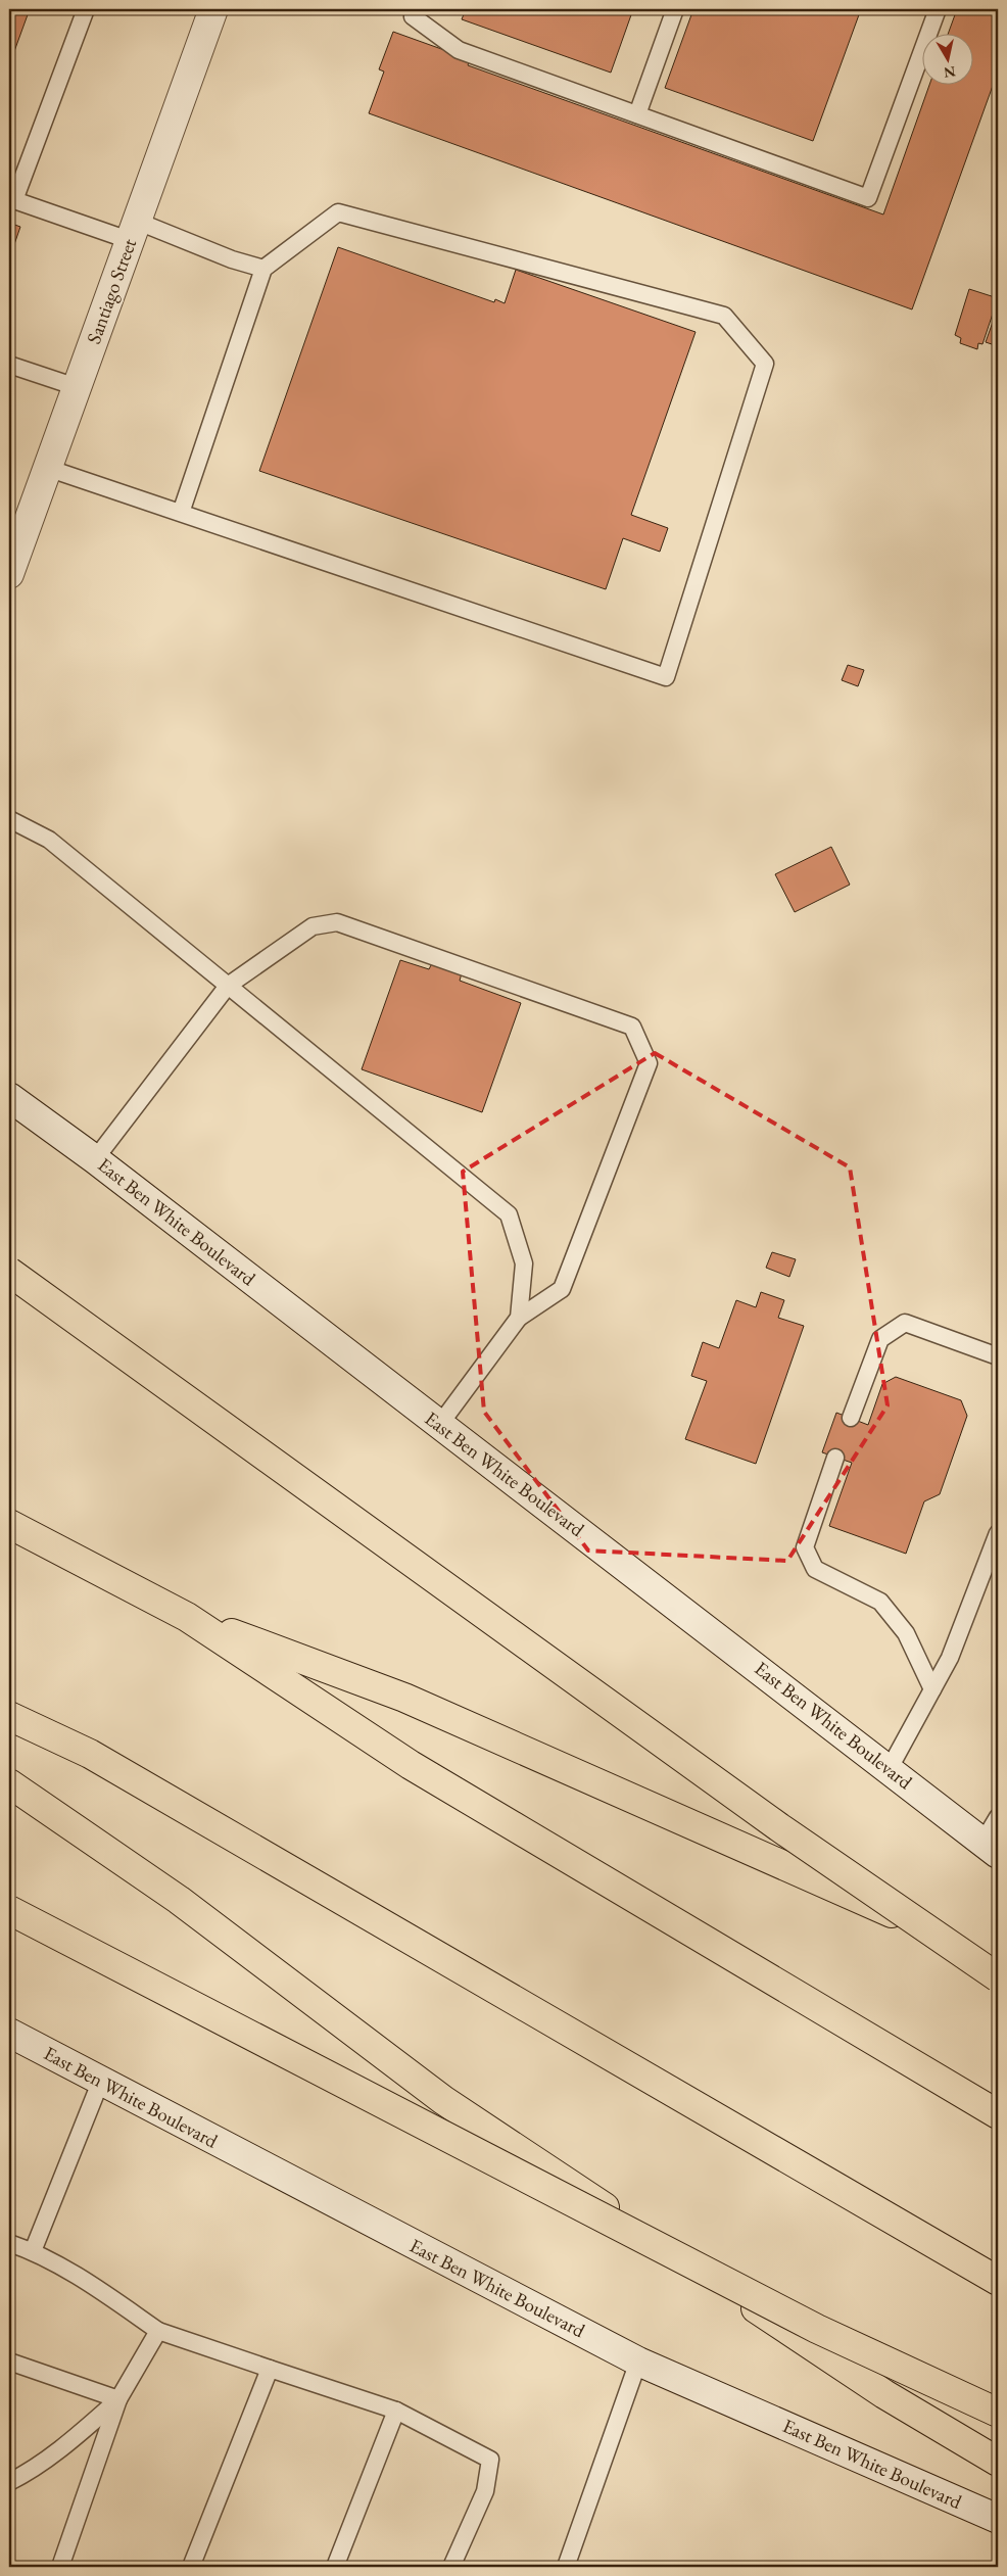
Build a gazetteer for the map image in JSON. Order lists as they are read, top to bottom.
{
  "streets": {
    "main road": ["Santiago Street", "East Ben White Boulevard"]
  },
  "north": "bottom"
}
